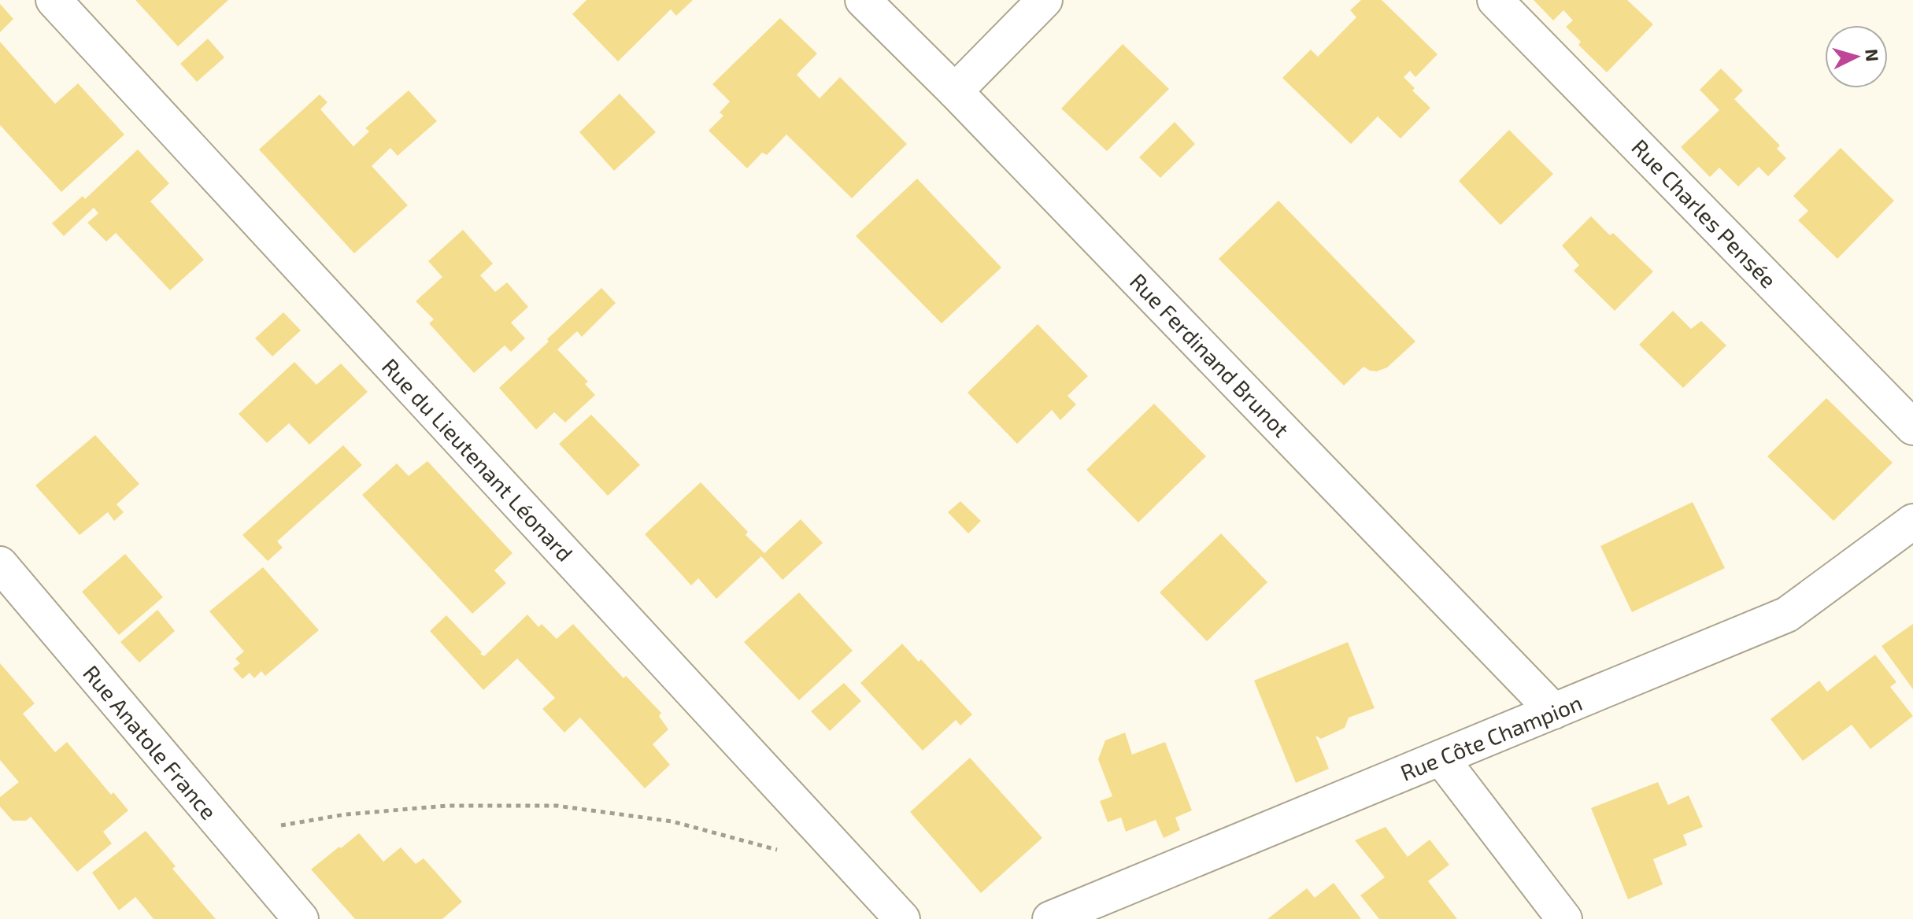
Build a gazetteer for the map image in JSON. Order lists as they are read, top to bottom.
{
  "streets": {
    "street": [
      "Rue Charles Pensée",
      "Rue Ferdinand Brunot",
      "Rue du Lieutenant Léonard",
      "Rue Côte Champion",
      "Rue Anatole France"
    ]
  },
  "crossings": [
    ["Rue Ferdinand Brunot", "Rue Côte Champion"]
  ],
  "north": "right"
}
